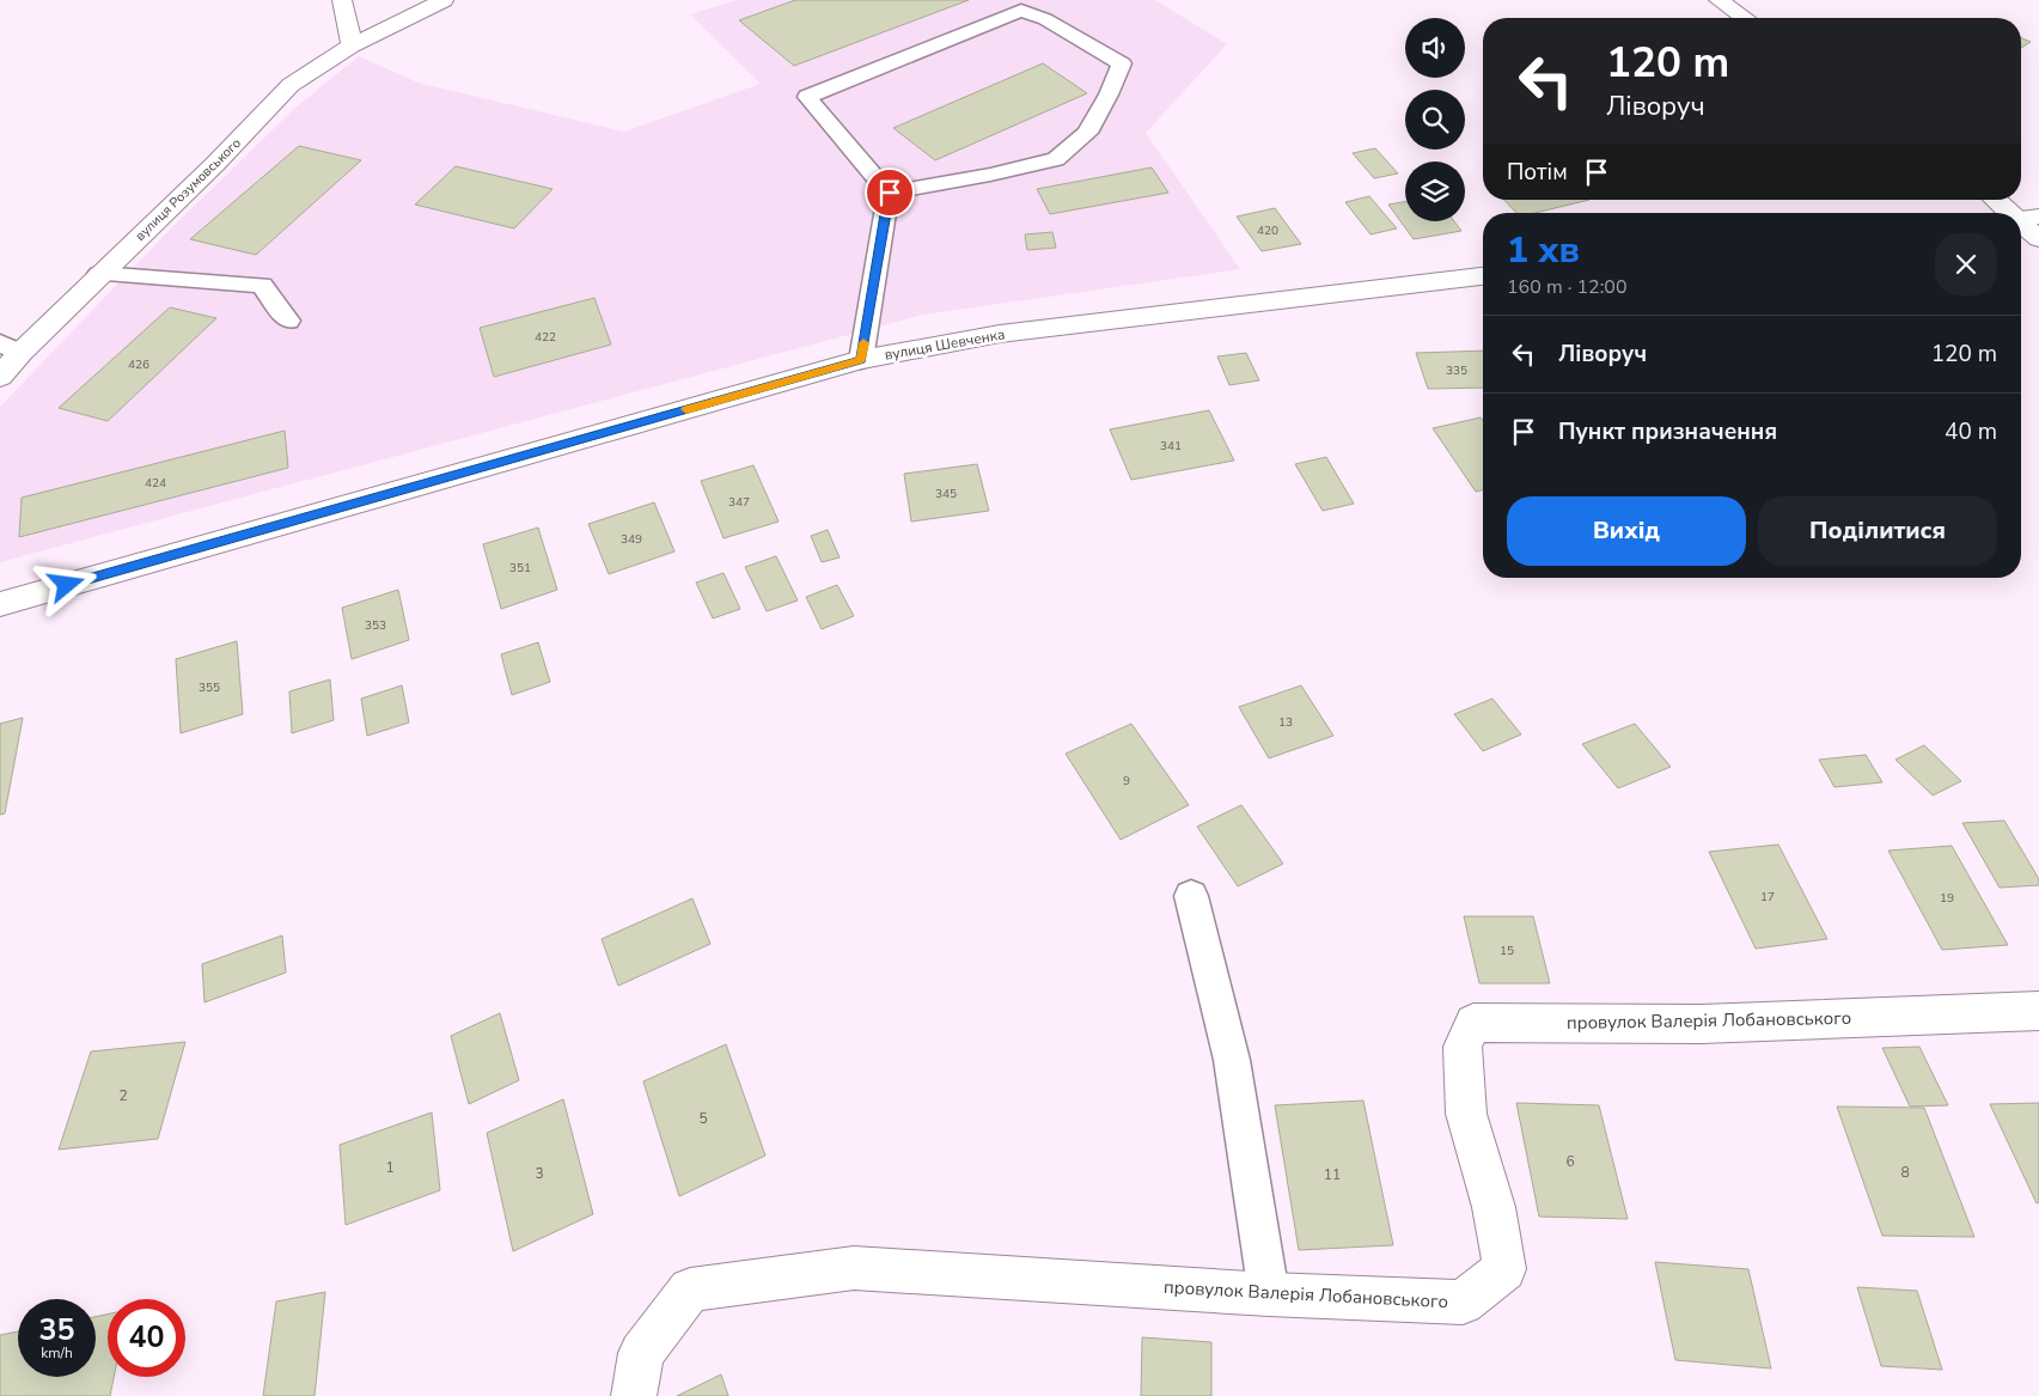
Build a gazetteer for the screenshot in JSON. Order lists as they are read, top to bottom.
{
  "streets": {
    "street": ["вулиця Розумовського", "вулиця Шевченка", "провулок Валерія Лобановського"]
  },
  "house_numbers": [
    "420",
    "422",
    "426",
    "335",
    "341",
    "424",
    "345",
    "347",
    "349",
    "351",
    "353",
    "355",
    "13",
    "9",
    "17",
    "19",
    "15",
    "2",
    "5",
    "6",
    "1",
    "8",
    "3",
    "11"
  ],
  "page": {
    "turn": ["120 m", "Ліворуч"],
    "then": "Потім",
    "heading": ["1 хв", "160 m · 12:00"],
    "list": [
      {
        "name": "Ліворуч",
        "value": "120 m"
      },
      {
        "name": "Пункт призначення",
        "value": "40 m"
      }
    ],
    "buttons": ["Вихід", "Поділитися"],
    "speed": "35 km/h",
    "limit": "40"
  }
}
